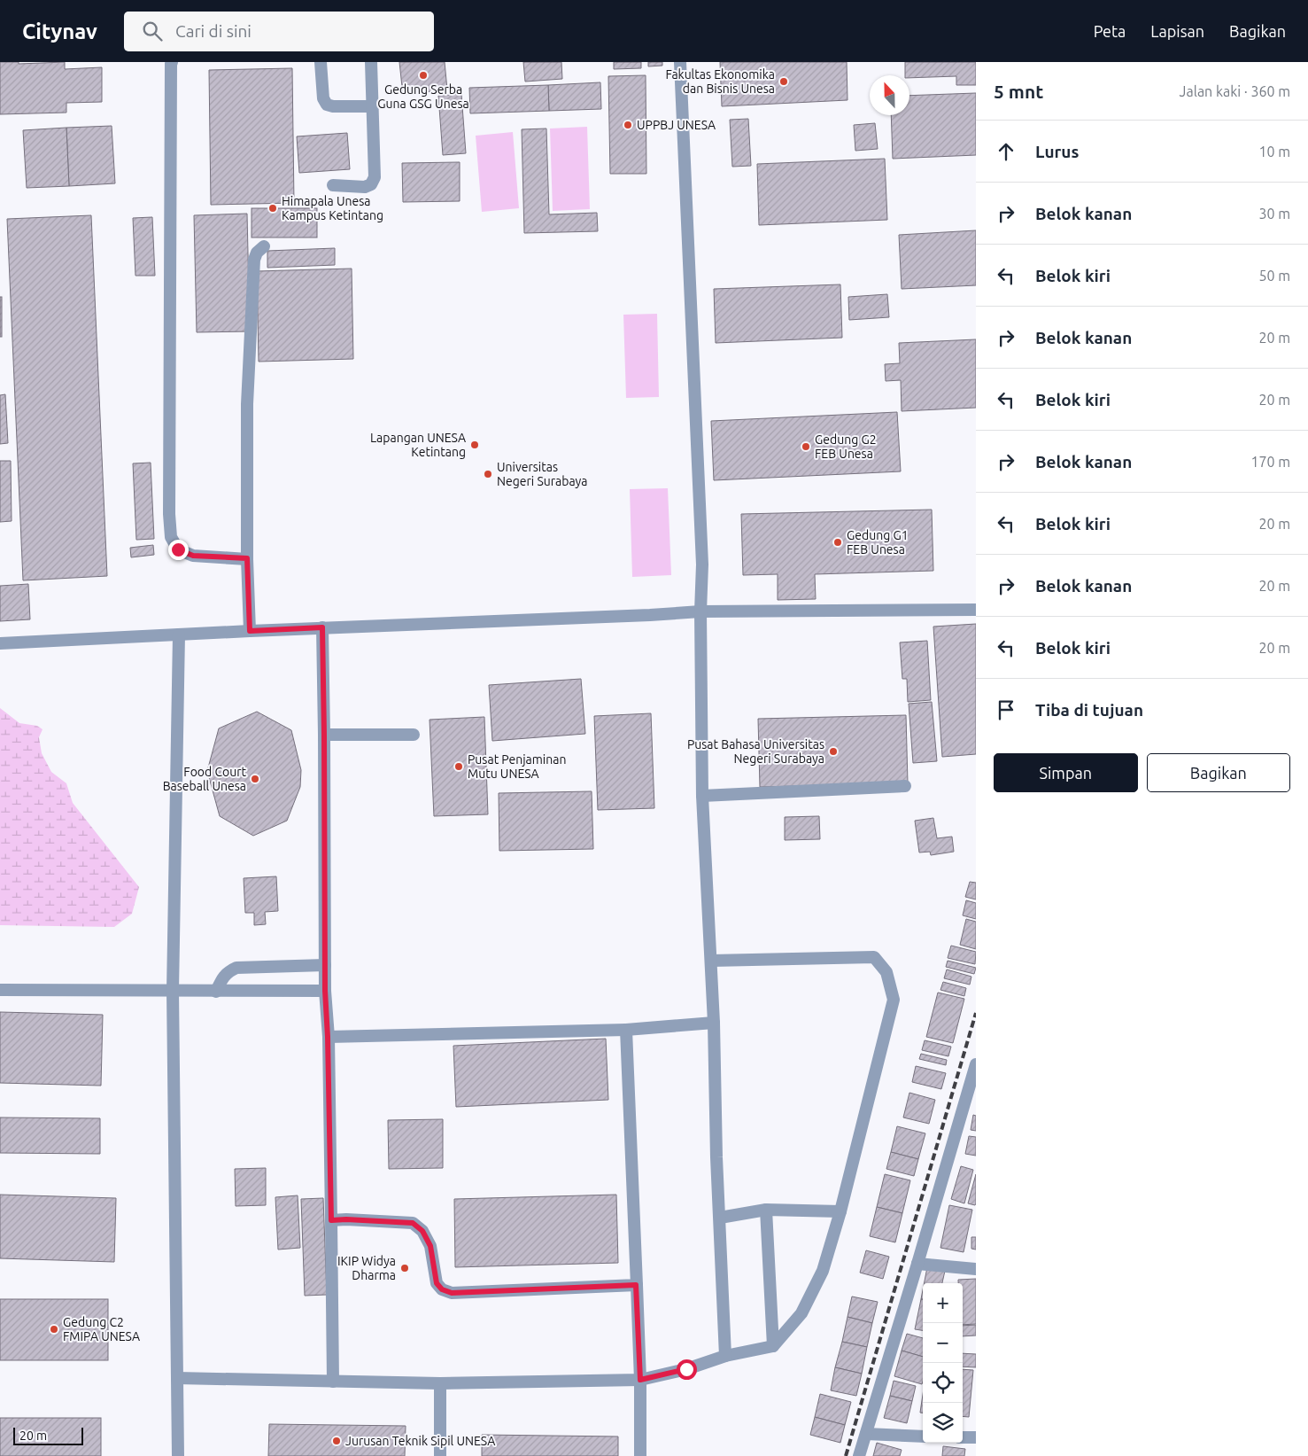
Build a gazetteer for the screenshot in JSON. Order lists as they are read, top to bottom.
{
  "places": [
    "Gedung Serba Guna GSG Unesa",
    "Fakultas Ekonomika dan Bisnis Unesa",
    "UPPBJ UNESA",
    "Himapala Unesa Kampus Ketintang",
    "Lapangan UNESA Ketintang",
    "Gedung G2 FEB Unesa",
    "Universitas Negeri Surabaya",
    "Gedung G1 FEB Unesa",
    "Pusat Bahasa Universitas Negeri Surabaya",
    "Pusat Penjaminan Mutu UNESA",
    "Food Court Baseball Unesa",
    "IKIP Widya Dharma",
    "Gedung C2 FMIPA UNESA",
    "Jurusan Teknik Sipil UNESA"
  ],
  "scale_bar": "20 m",
  "north": "top",
  "page": {
    "header": "Citynav",
    "search": "Cari di sini",
    "nav": ["Peta", "Lapisan", "Bagikan"],
    "heading": ["5 mnt", "Jalan kaki · 360 m"],
    "list": [
      ["Lurus", "10 m"],
      ["Belok kanan", "30 m"],
      ["Belok kiri", "50 m"],
      ["Belok kanan", "20 m"],
      ["Belok kiri", "20 m"],
      ["Belok kanan", "170 m"],
      ["Belok kiri", "20 m"],
      ["Belok kanan", "20 m"],
      ["Belok kiri", "20 m"],
      "Tiba di tujuan"
    ],
    "buttons": ["Simpan", "Bagikan"],
    "map_buttons": ["+", "−"],
    "scale": "20 m"
  }
}
